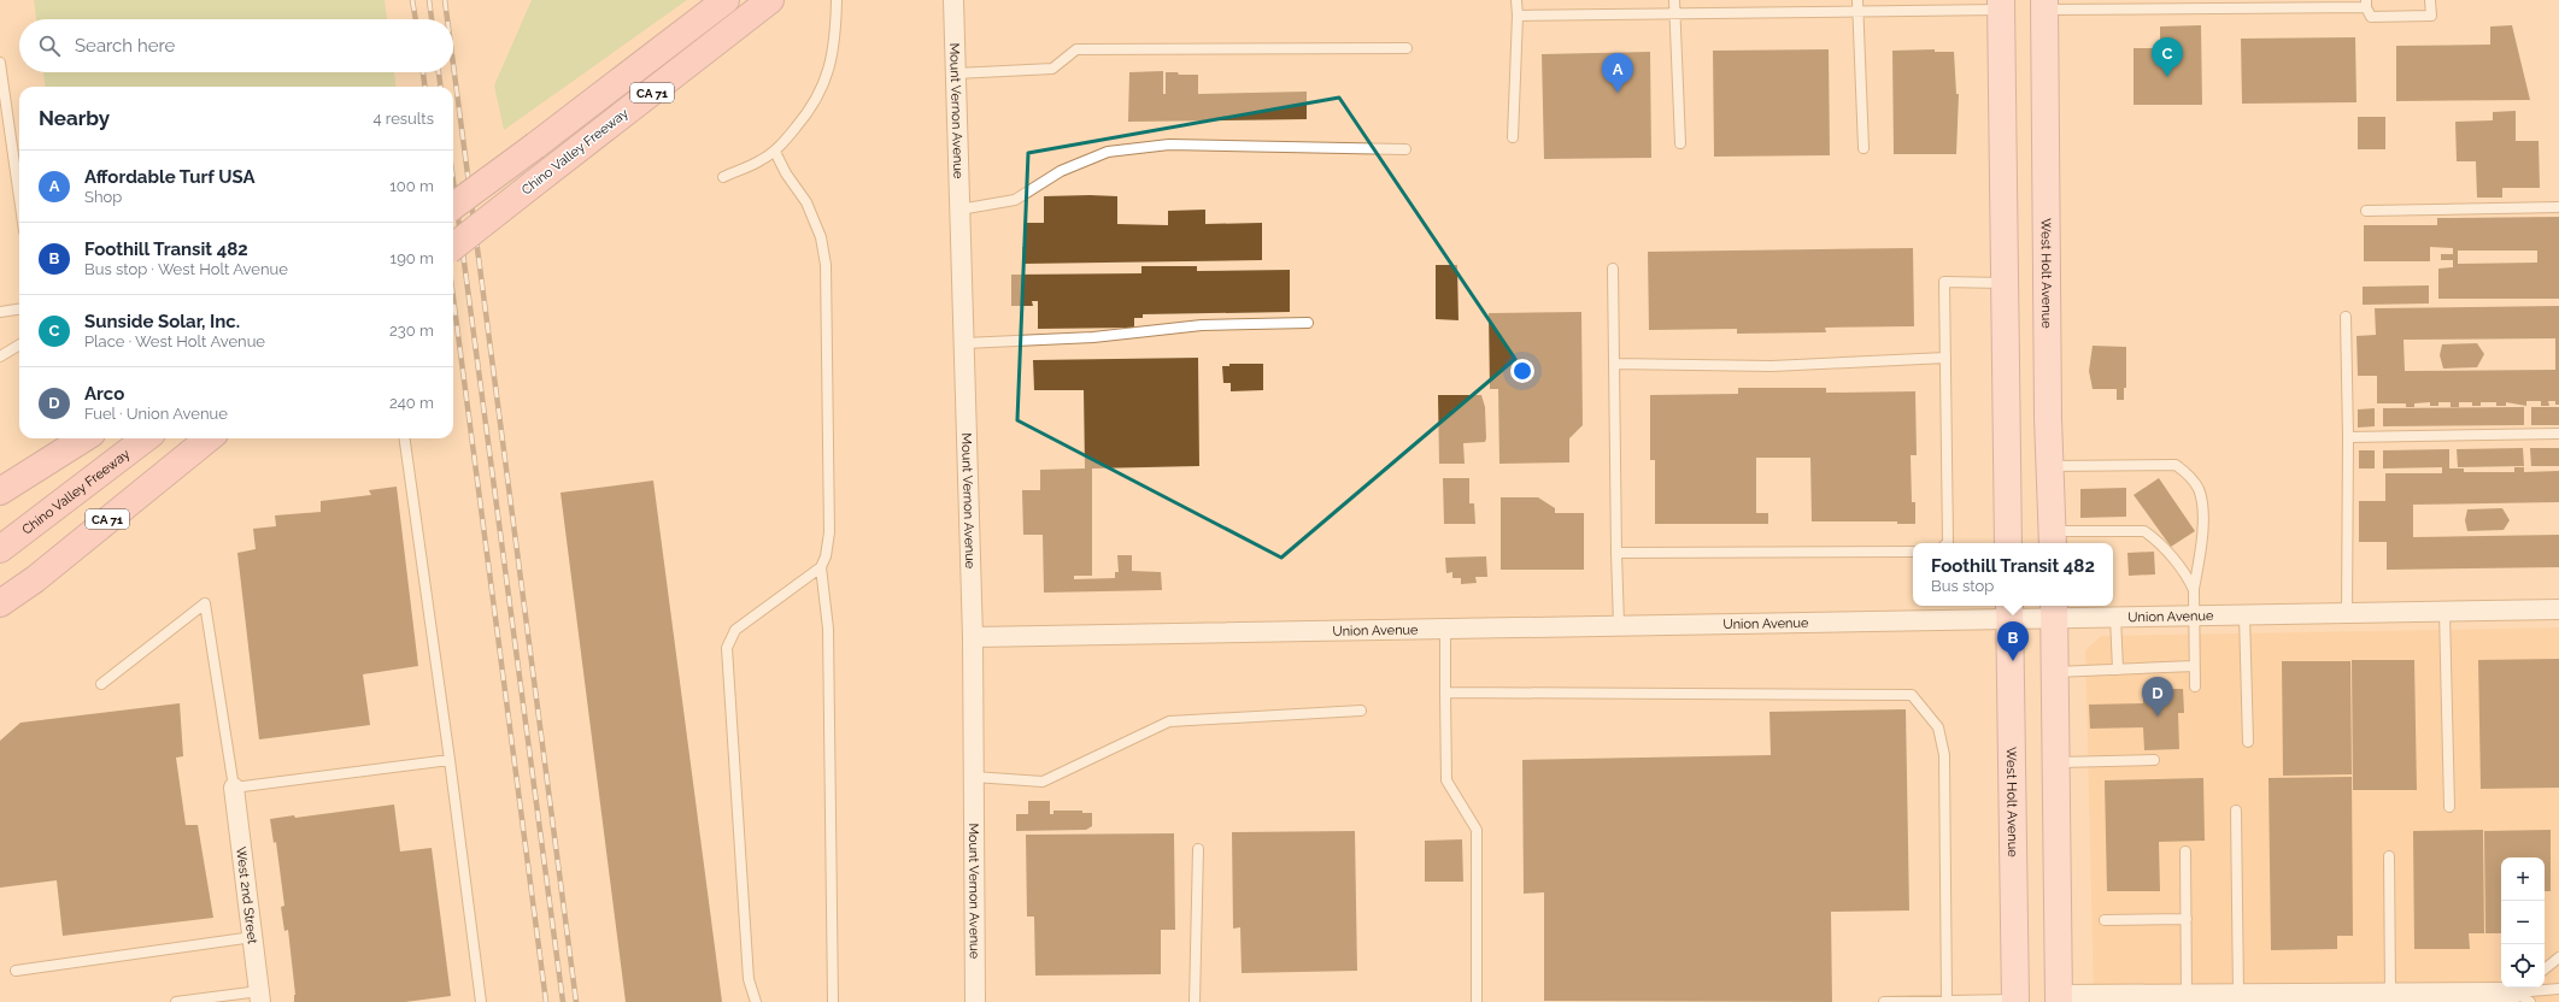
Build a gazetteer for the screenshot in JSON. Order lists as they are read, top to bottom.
{
  "streets": {
    "highway": ["CA 71", "Chino Valley Freeway"],
    "main road": ["West Holt Avenue"],
    "street": ["Mount Vernon Avenue", "Union Avenue", "West 2nd Street"]
  },
  "crossings": [
    ["Mount Vernon Avenue", "Union Avenue"],
    ["West Holt Avenue", "Union Avenue"]
  ],
  "page": {
    "search": "Search here",
    "pins": [
      "C",
      "A",
      "B",
      "D"
    ],
    "heading": ["Nearby", "4 results"],
    "list": [
      {
        "mark": "A",
        "name": "Affordable Turf USA",
        "note": "Shop",
        "value": "100 m"
      },
      {
        "mark": "B",
        "name": "Foothill Transit 482",
        "note": "Bus stop · West Holt Avenue",
        "value": "190 m"
      },
      {
        "mark": "C",
        "name": "Sunside Solar, Inc.",
        "note": "Place · West Holt Avenue",
        "value": "230 m"
      },
      {
        "mark": "D",
        "name": "Arco",
        "note": "Fuel · Union Avenue",
        "value": "240 m"
      }
    ],
    "popup": ["Foothill Transit 482", "Bus stop"],
    "map_buttons": ["+", "−"]
  }
}
